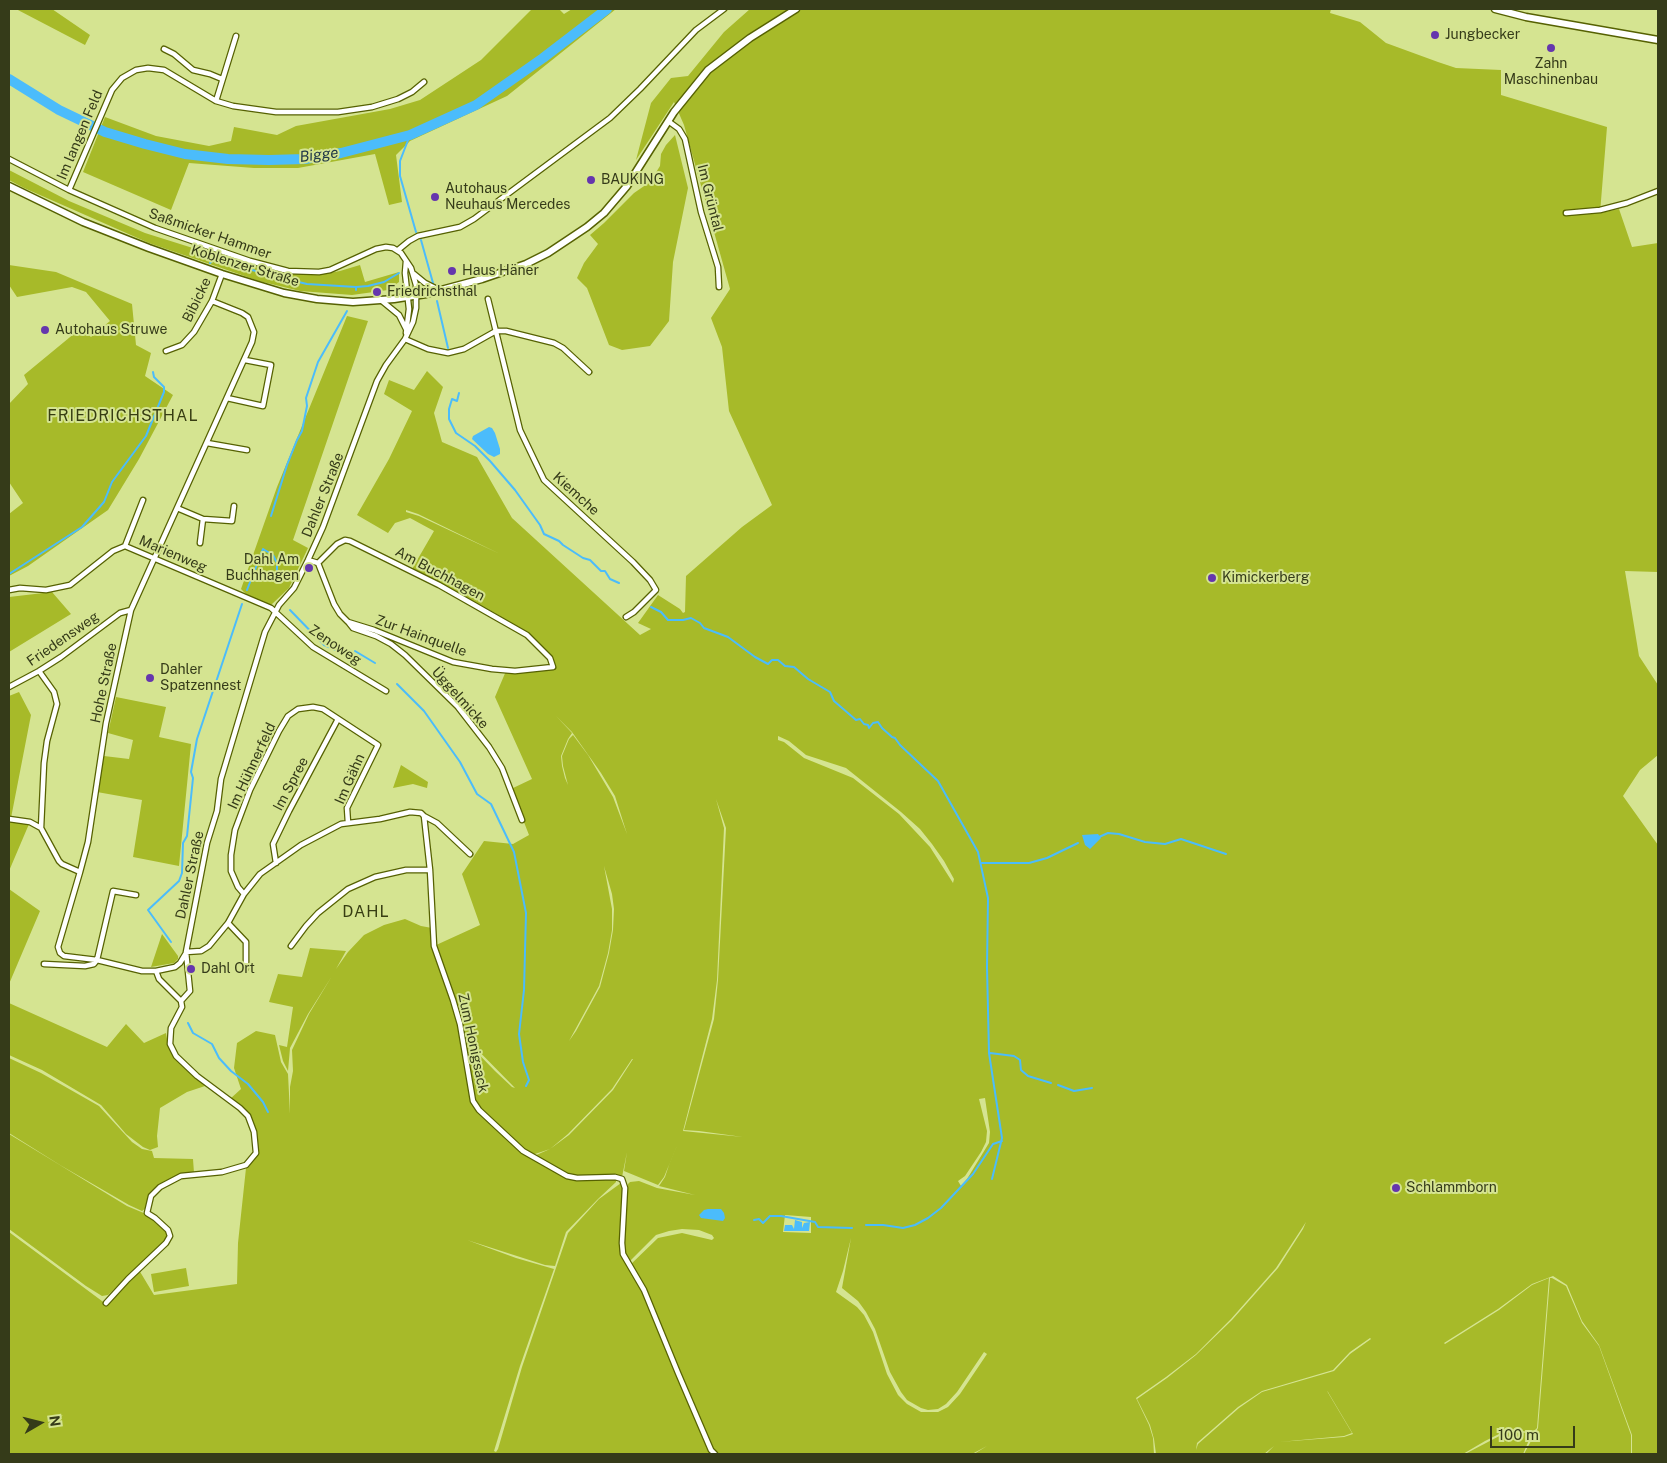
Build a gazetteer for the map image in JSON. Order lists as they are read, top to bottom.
{
  "streets": {
    "main road": ["Koblenzer Straße"],
    "street": [
      "Im langen Feld",
      "Im Grüntal",
      "Saßmicker Hammer",
      "Bibicke",
      "Kiemche",
      "Dahler Straße",
      "Marienweg",
      "Am Buchhagen",
      "Zur Hainquelle",
      "Friedensweg",
      "Zenoweg",
      "Hohe Straße",
      "Üggelmicke",
      "Im Hühnerfeld",
      "Im Gähn",
      "Im Spree",
      "Zum Honigsack"
    ]
  },
  "crossings": [
    ["Im langen Feld", "Saßmicker Hammer"],
    ["Im Grüntal", "Koblenzer Straße"],
    ["Koblenzer Straße", "Bibicke"],
    ["Koblenzer Straße", "Dahler Straße"],
    ["Bibicke", "Hohe Straße"],
    ["Dahler Straße", "Marienweg"],
    ["Dahler Straße", "Zenoweg"],
    ["Marienweg", "Zenoweg"],
    ["Marienweg", "Hohe Straße"],
    ["Am Buchhagen", "Zur Hainquelle"],
    ["Zur Hainquelle", "Üggelmicke"],
    ["Friedensweg", "Hohe Straße"],
    ["Im Hühnerfeld", "Im Gähn"],
    ["Im Hühnerfeld", "Im Spree"]
  ],
  "districts": ["FRIEDRICHSTHAL", "DAHL"],
  "water": ["Bigge"],
  "places": [
    "Jungbecker",
    "Zahn Maschinenbau",
    "BAUKING",
    "Autohaus Neuhaus Mercedes",
    "Haus Häner",
    "Friedrichsthal",
    "Autohaus Struwe",
    "Dahl Am Buchhagen",
    "Kimickerberg",
    "Dahler Spatzennest",
    "Dahl Ort",
    "Schlammborn"
  ],
  "scale_bar": "100 m",
  "north": "right"
}
